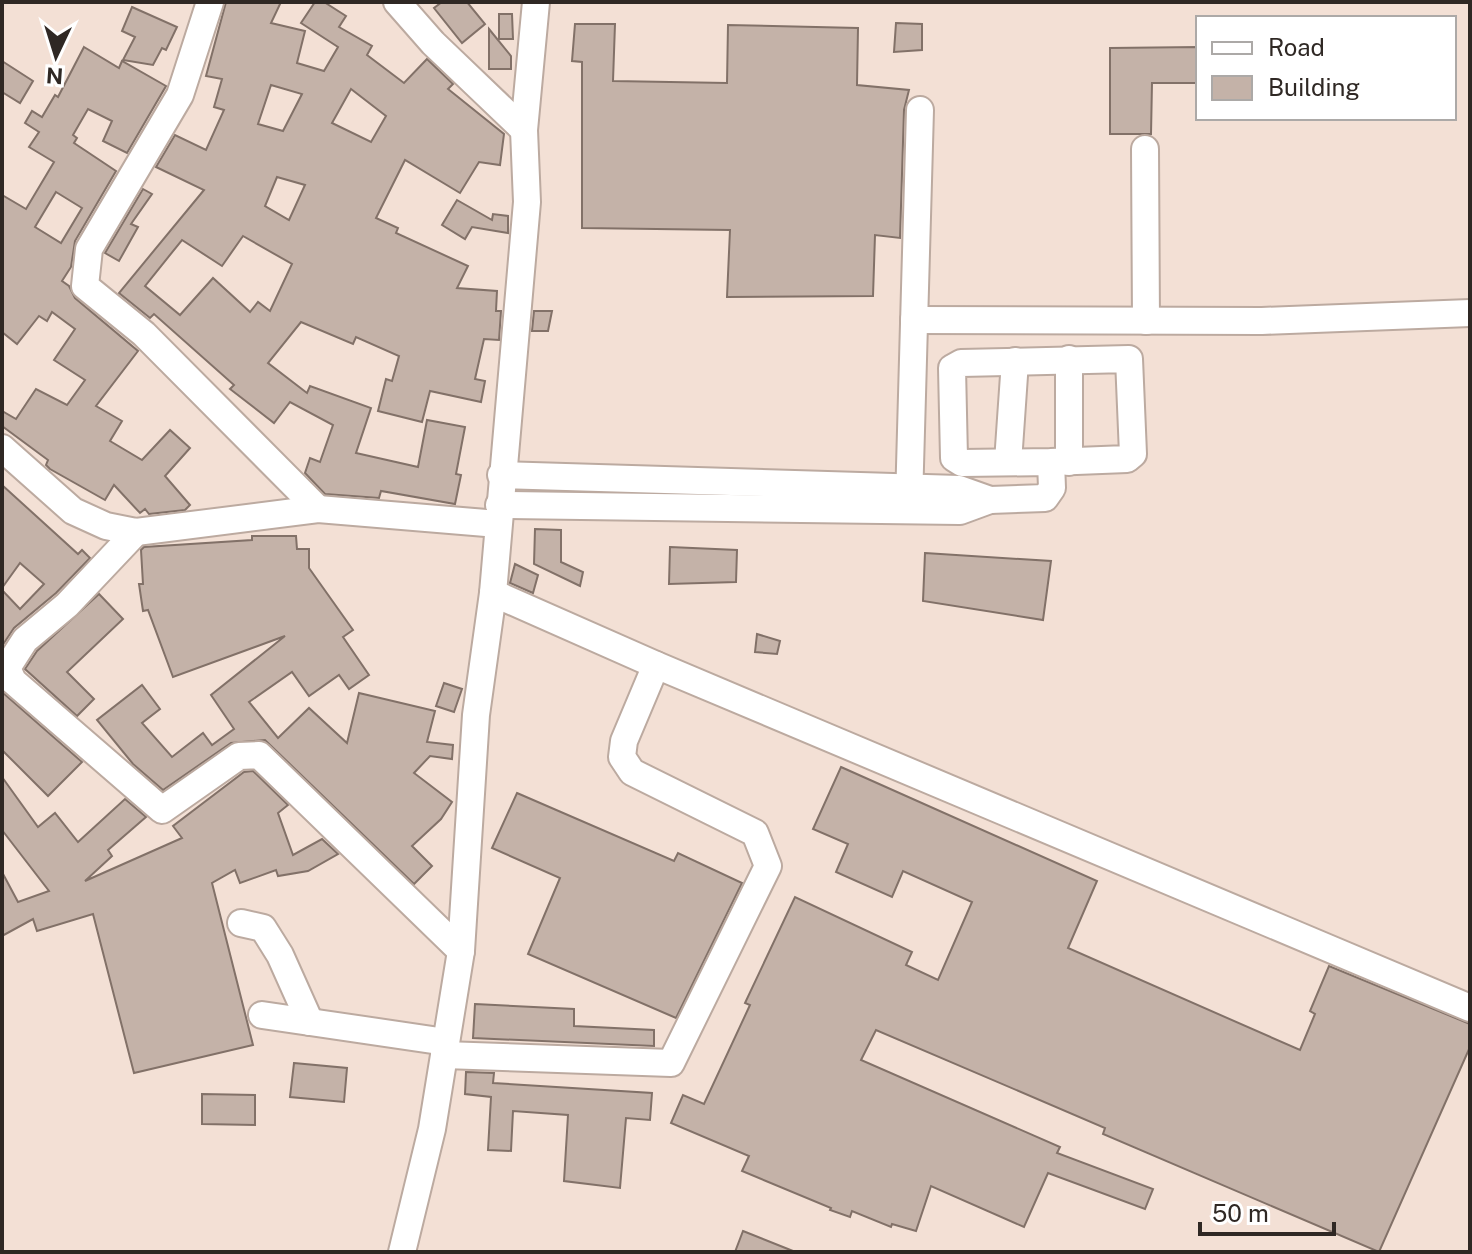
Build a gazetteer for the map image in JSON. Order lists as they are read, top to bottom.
{
  "legend": ["Road", "Building"],
  "scale_bar": "50 m",
  "north": "bottom"
}
